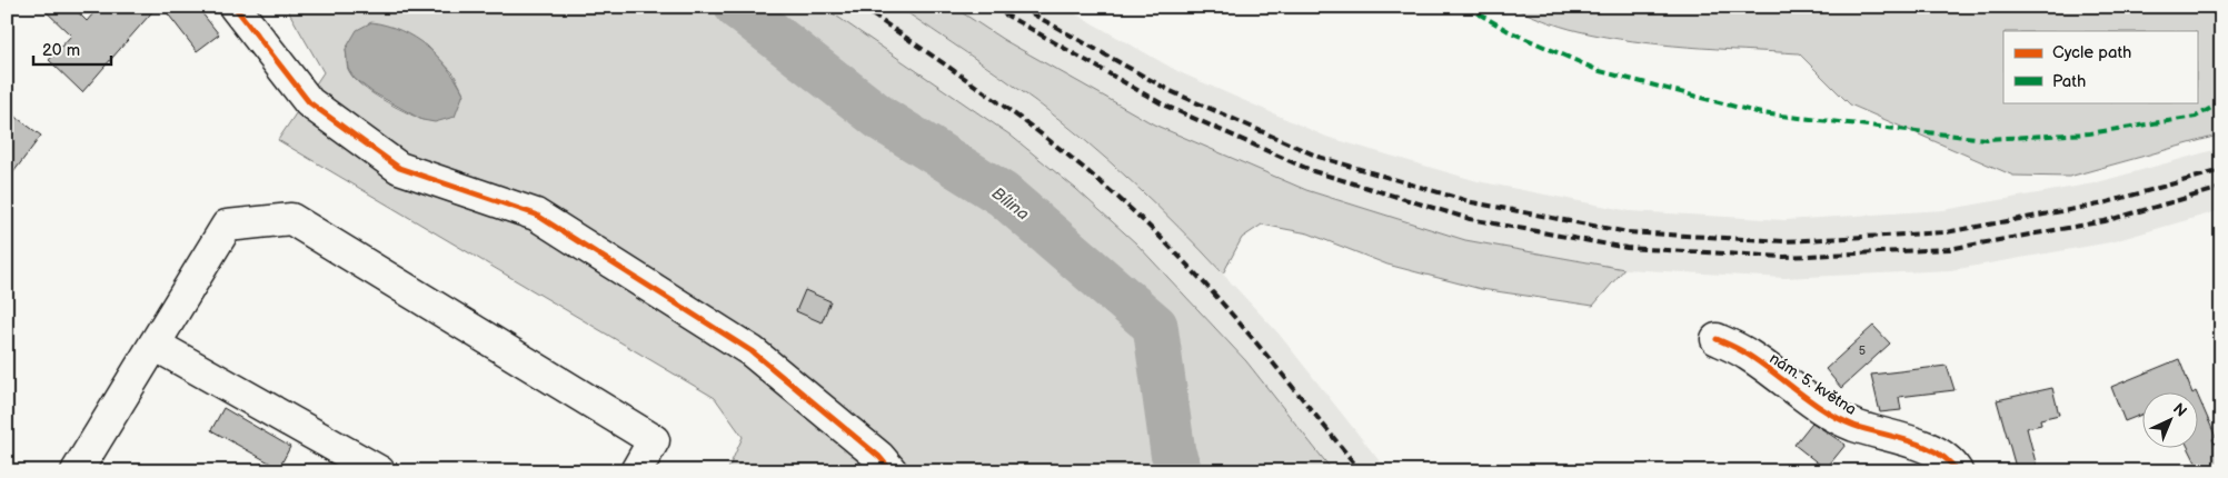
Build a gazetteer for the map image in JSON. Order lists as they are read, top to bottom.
{
  "streets": {
    "street": ["nám. 5. května"]
  },
  "water": ["Bílina"],
  "house_numbers": ["5"],
  "legend": ["Cycle path", "Path"],
  "scale_bar": "20 m",
  "north": "top right"
}
